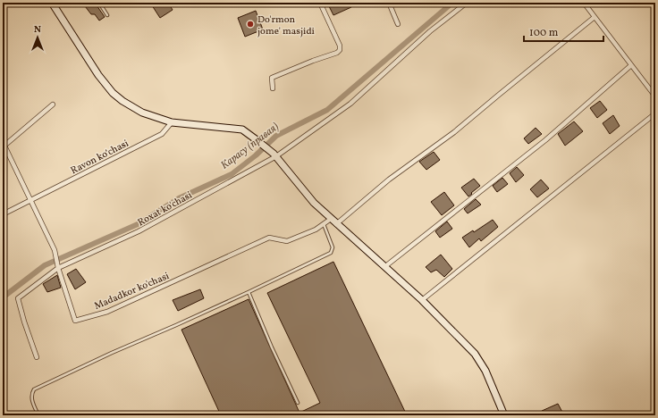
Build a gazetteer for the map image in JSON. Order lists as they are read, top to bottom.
{
  "streets": {
    "street": ["Ravon koʻchasi", "Roxat ko'chasi", "Madadkor ko'chasi"]
  },
  "crossings": [
    ["Ravon koʻchasi", "Madadkor ko'chasi"],
    ["Roxat ko'chasi", "Madadkor ko'chasi"]
  ],
  "water": ["Карасу (правая)"],
  "places": ["Do'rmon jome' masjidi"],
  "scale_bar": "100 m",
  "north": "top"
}
